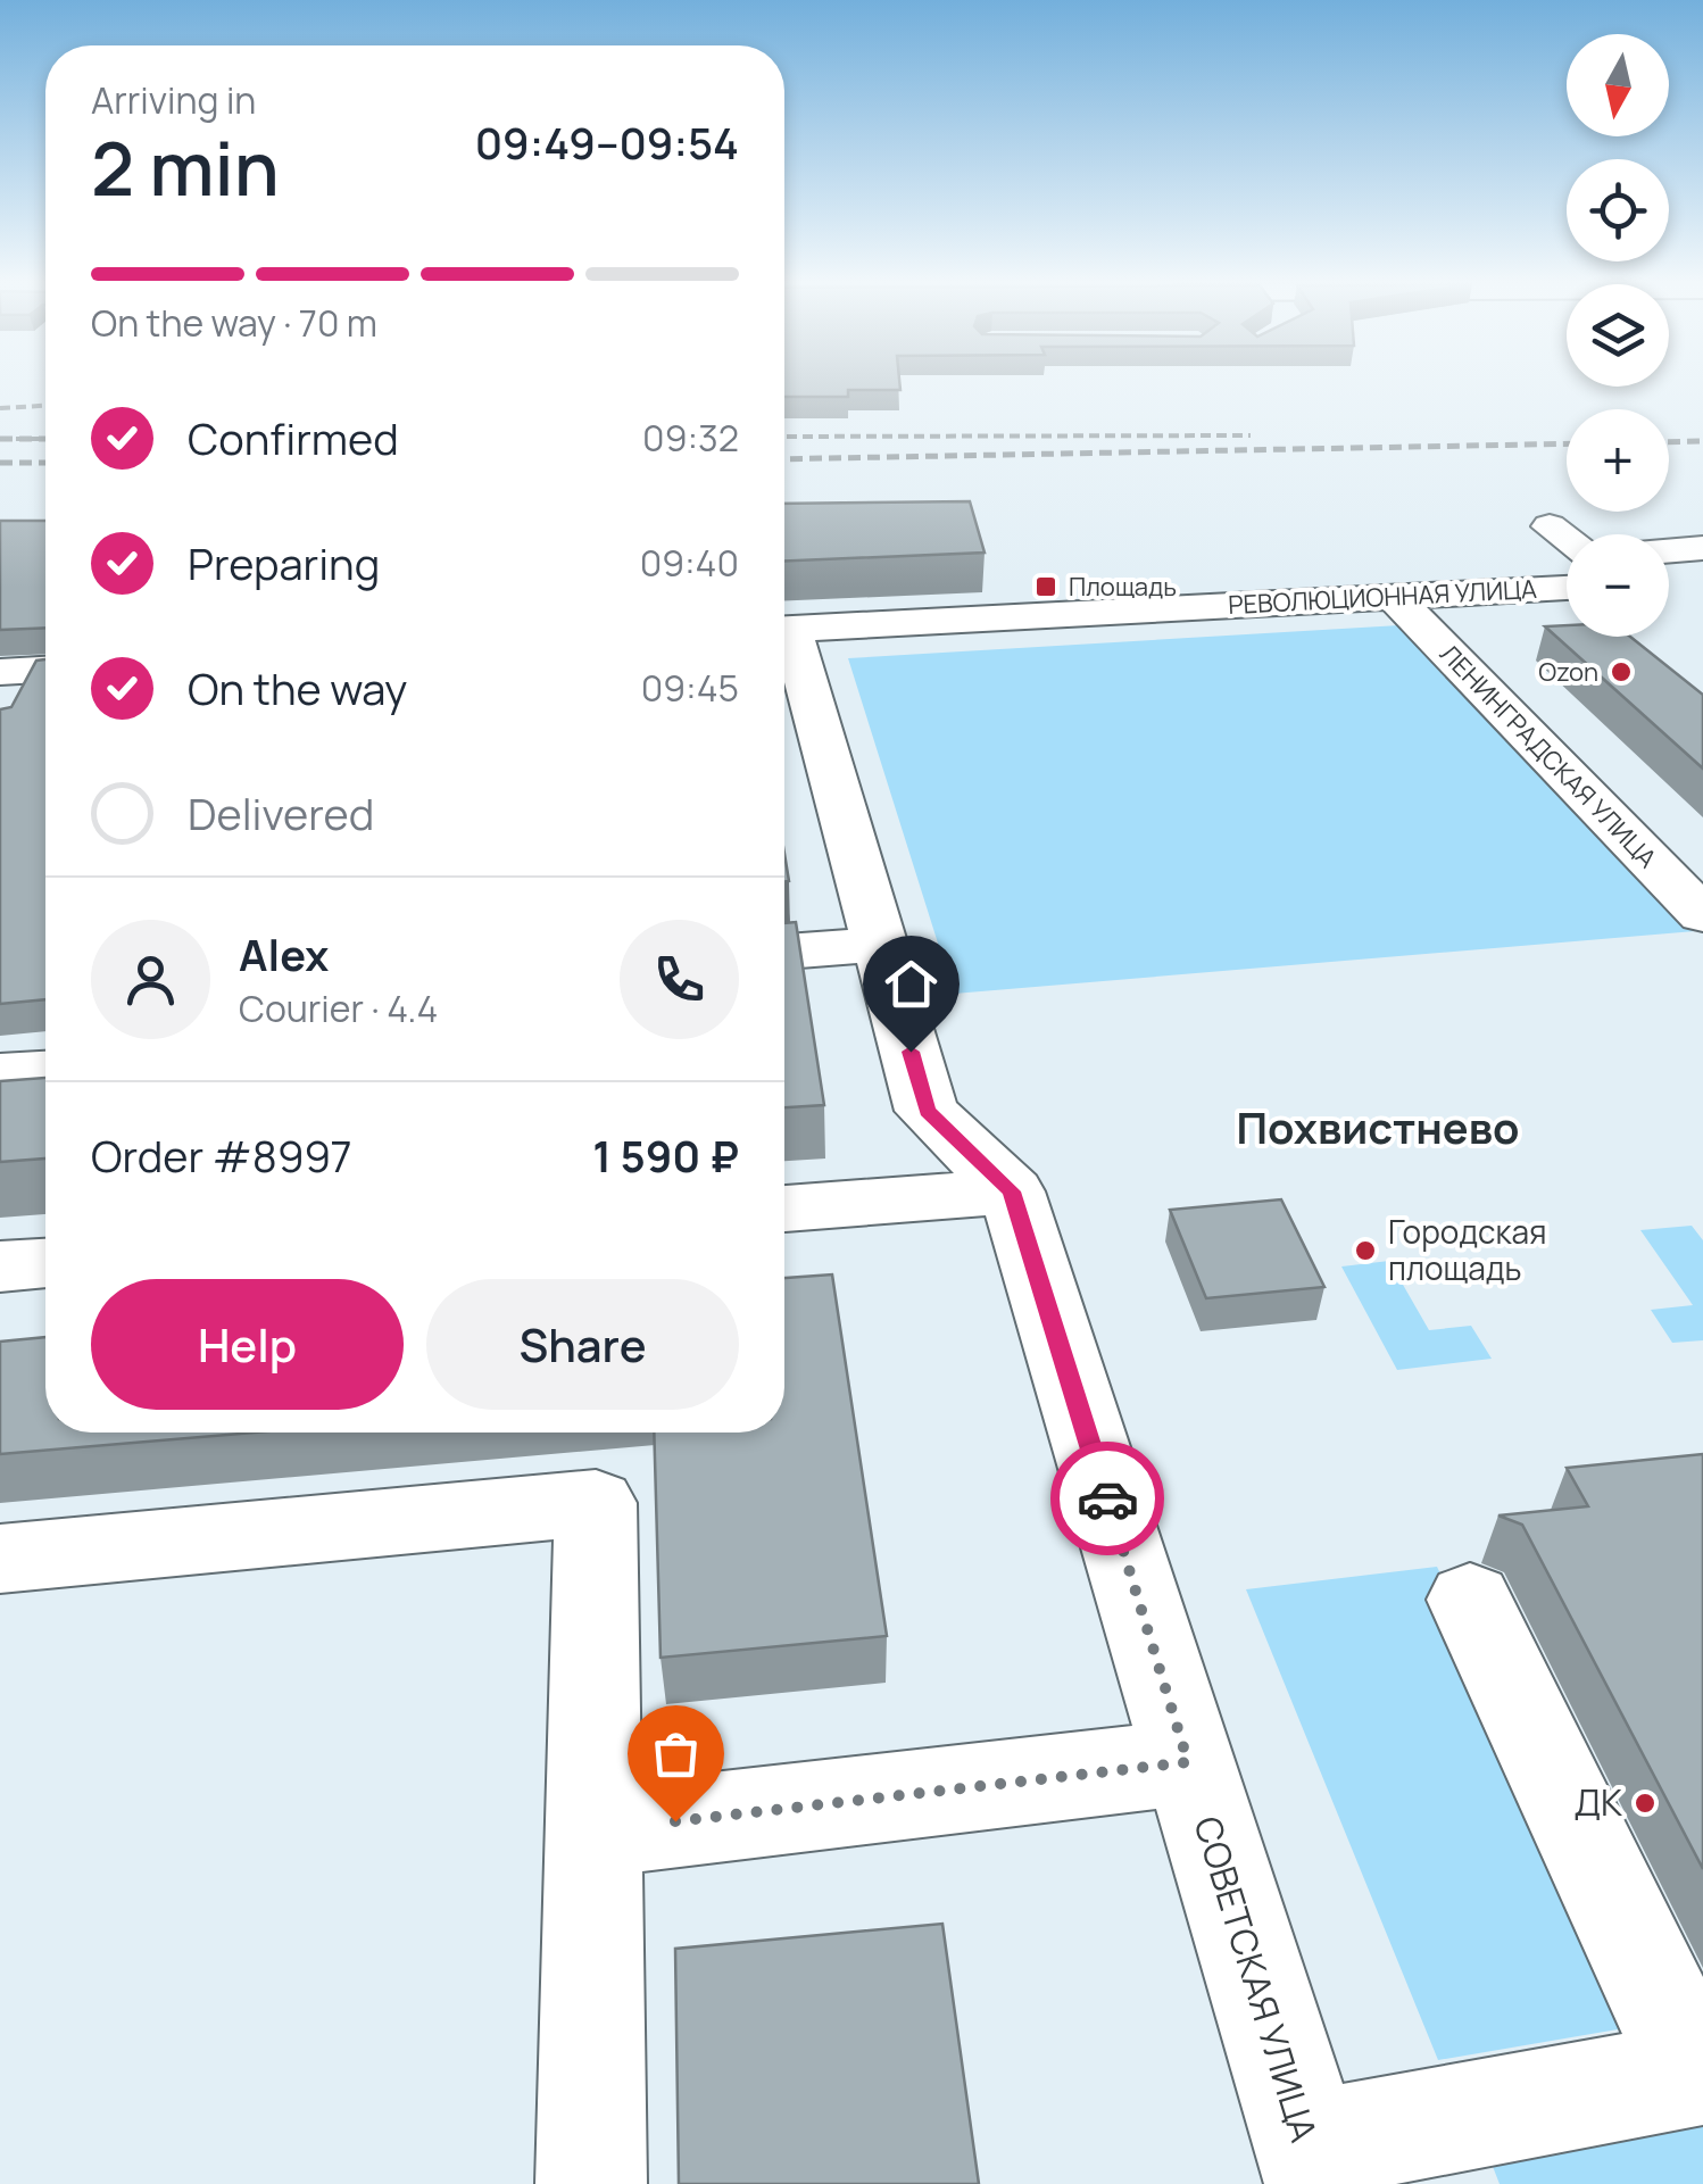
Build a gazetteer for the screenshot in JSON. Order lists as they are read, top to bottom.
{
  "streets": {
    "street": ["РЕВОЛЮЦИОННАЯ УЛИЦА", "ЛЕНИНГРАДСКАЯ УЛИЦА", "СОВЕТСКАЯ УЛИЦА"]
  },
  "crossings": [
    ["РЕВОЛЮЦИОННАЯ УЛИЦА", "ЛЕНИНГРАДСКАЯ УЛИЦА"]
  ],
  "districts": ["Похвистнево"],
  "places": {
    "transit": ["Площадь"],
    "other": ["Ozon", "Городская площадь", "ДК"]
  },
  "north": "bottom",
  "page": {
    "map_buttons": ["+", "−"],
    "heading": ["2 min", "Arriving in", "09:49–09:54"],
    "panel": [
      "Alex",
      "Courier · 4.4",
      "Order #8997",
      "1 590 ₽"
    ],
    "bar": "On the way · 70 m",
    "list": [
      ["Confirmed", "09:32"],
      ["Preparing", "09:40"],
      ["On the way", "09:45"],
      "Delivered"
    ],
    "buttons": ["Help", "Share"]
  }
}
